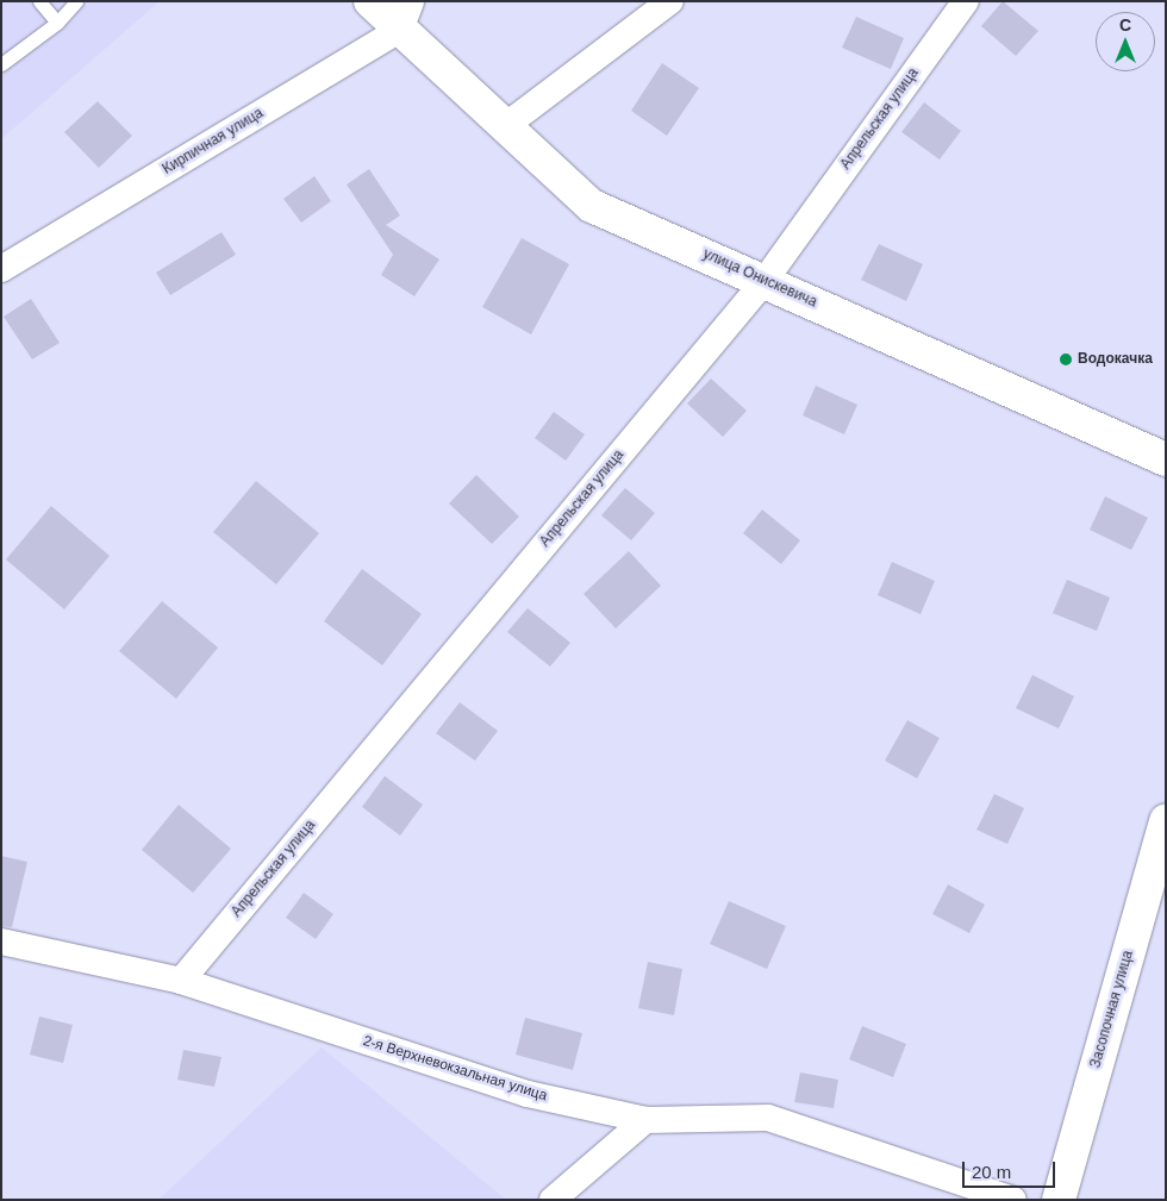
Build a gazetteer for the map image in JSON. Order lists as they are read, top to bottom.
{
  "streets": {
    "street": [
      "Апрельская улица",
      "Кирпичная улица",
      "улица Онискевича",
      "Засопочная улица",
      "2-я Верхневокзальная улица"
    ]
  },
  "crossings": [
    ["Апрельская улица", "улица Онискевича"],
    ["Апрельская улица", "2-я Верхневокзальная улица"],
    ["Кирпичная улица", "улица Онискевича"]
  ],
  "places": ["Водокачка"],
  "scale_bar": "20 m",
  "north": "top"
}
